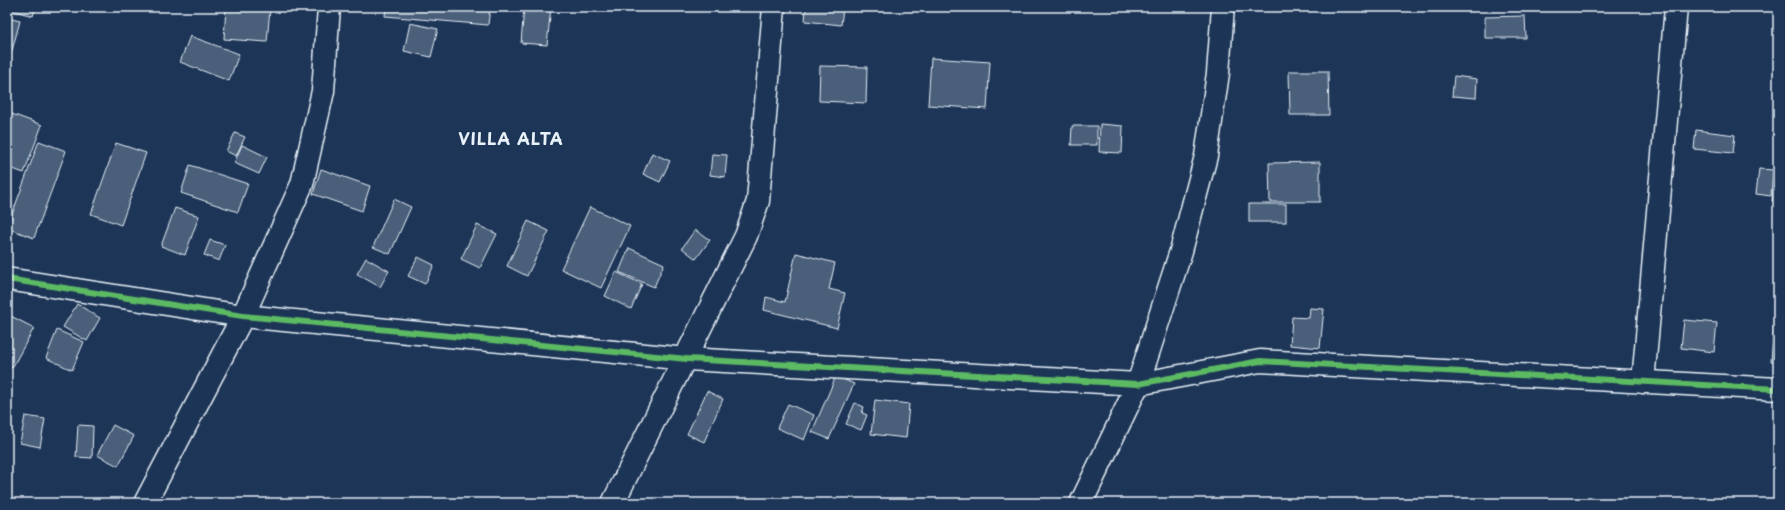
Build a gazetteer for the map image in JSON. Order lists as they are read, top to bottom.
{
  "districts": ["VILLA ALTA"]
}
